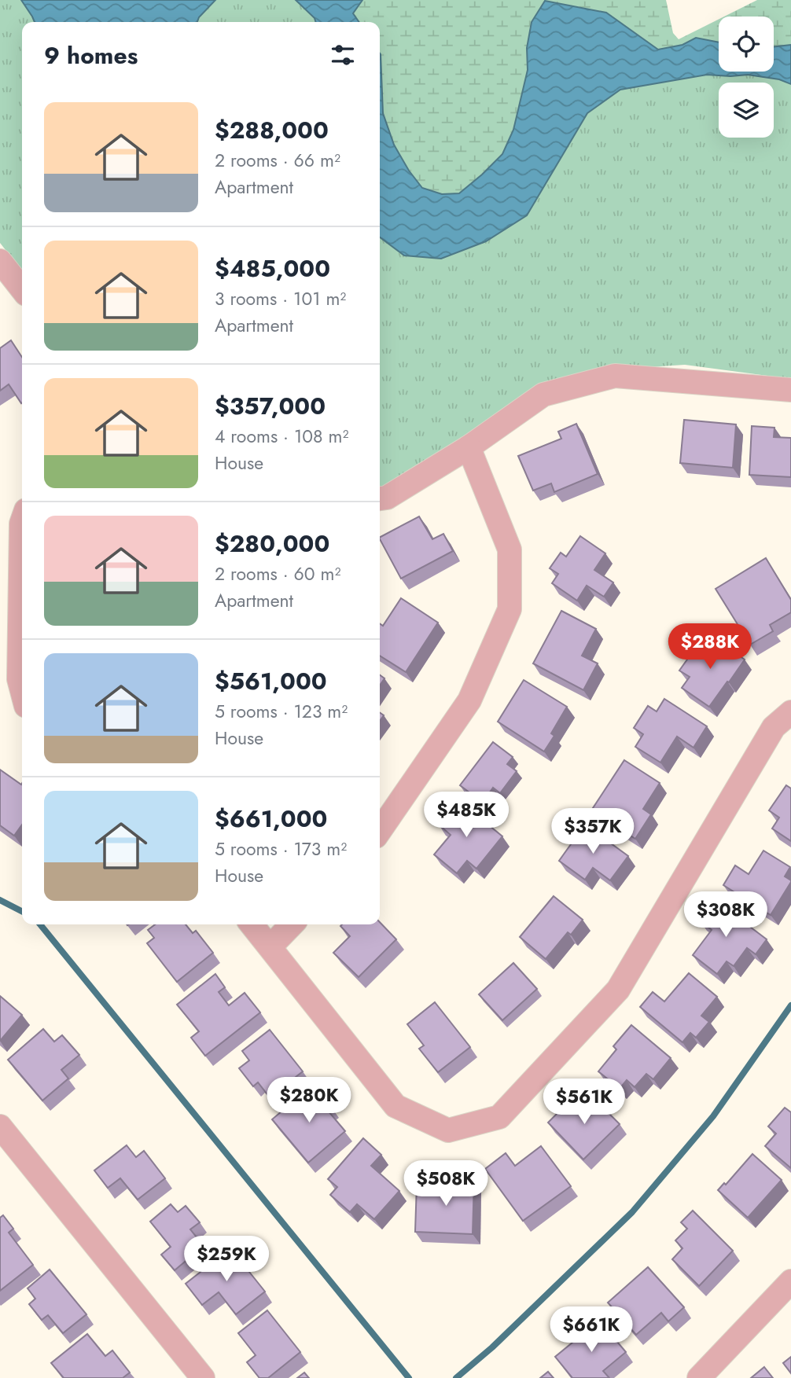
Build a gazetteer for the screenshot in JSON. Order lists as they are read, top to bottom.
{
  "page": {
    "heading": "9 homes",
    "list": [
      {
        "name": "$288,000",
        "note": "2 rooms · 66 m² · Apartment"
      },
      {
        "name": "$485,000",
        "note": "3 rooms · 101 m² · Apartment"
      },
      {
        "name": "$357,000",
        "note": "4 rooms · 108 m² · House"
      },
      {
        "name": "$280,000",
        "note": "2 rooms · 60 m² · Apartment"
      },
      {
        "name": "$561,000",
        "note": "5 rooms · 123 m² · House"
      },
      {
        "name": "$661,000",
        "note": "5 rooms · 173 m² · House"
      }
    ],
    "price": [
      "$288K",
      "$485K",
      "$357K",
      "$308K",
      "$280K",
      "$561K",
      "$508K",
      "$259K",
      "$661K"
    ]
  }
}
